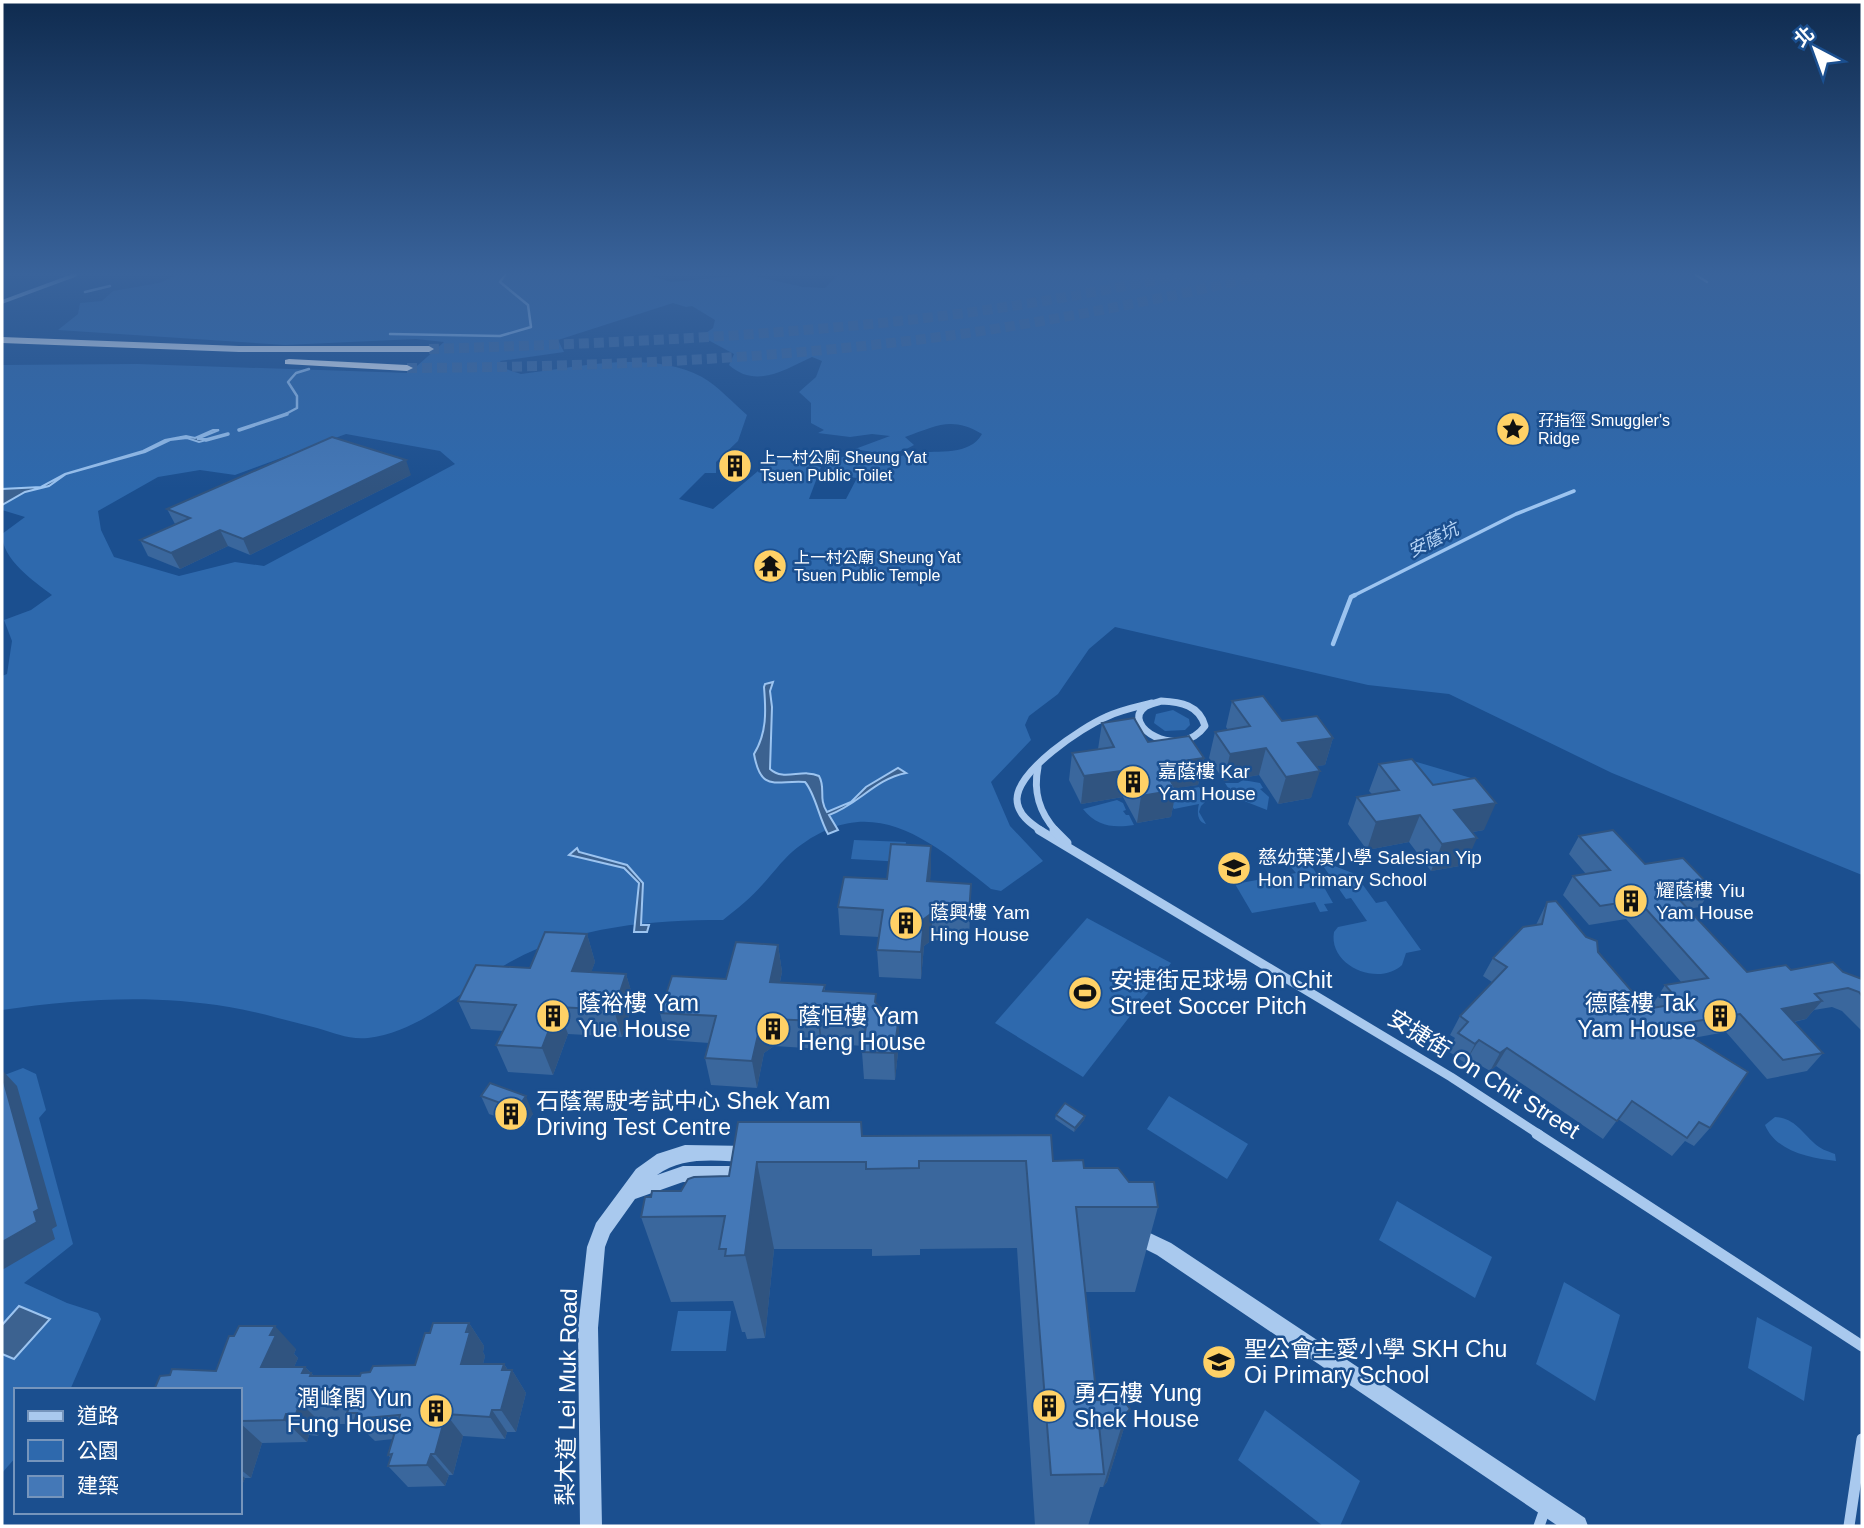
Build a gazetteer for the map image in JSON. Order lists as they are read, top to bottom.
{
  "streets": {
    "street": ["安捷街 On Chit Street", "梨木道 Lei Muk Road"]
  },
  "water": ["安蔭坑"],
  "places": {
    "place": ["孖指徑 Smuggler's Ridge"],
    "building": [
      "上一村公廁 Sheung Yat Tsuen Public Toilet",
      "嘉蔭樓 Kar Yam House",
      "耀蔭樓 Yiu Yam House",
      "蔭興樓 Yam Hing House",
      "蔭裕樓 Yam Yue House",
      "德蔭樓 Tak Yam House",
      "蔭恒樓 Yam Heng House",
      "石蔭駕駛考試中心 Shek Yam Driving Test Centre",
      "勇石樓 Yung Shek House",
      "潤峰閣 Yun Fung House"
    ],
    "temple": ["上一村公廟 Sheung Yat Tsuen Public Temple"],
    "school or university": ["慈幼葉漢小學 Salesian Yip Hon Primary School", "聖公會主愛小學 SKH Chu Oi Primary School"],
    "sports": ["安捷街足球場 On Chit Street Soccer Pitch"]
  },
  "legend": ["道路", "公園", "建築"],
  "north": "top left"
}
